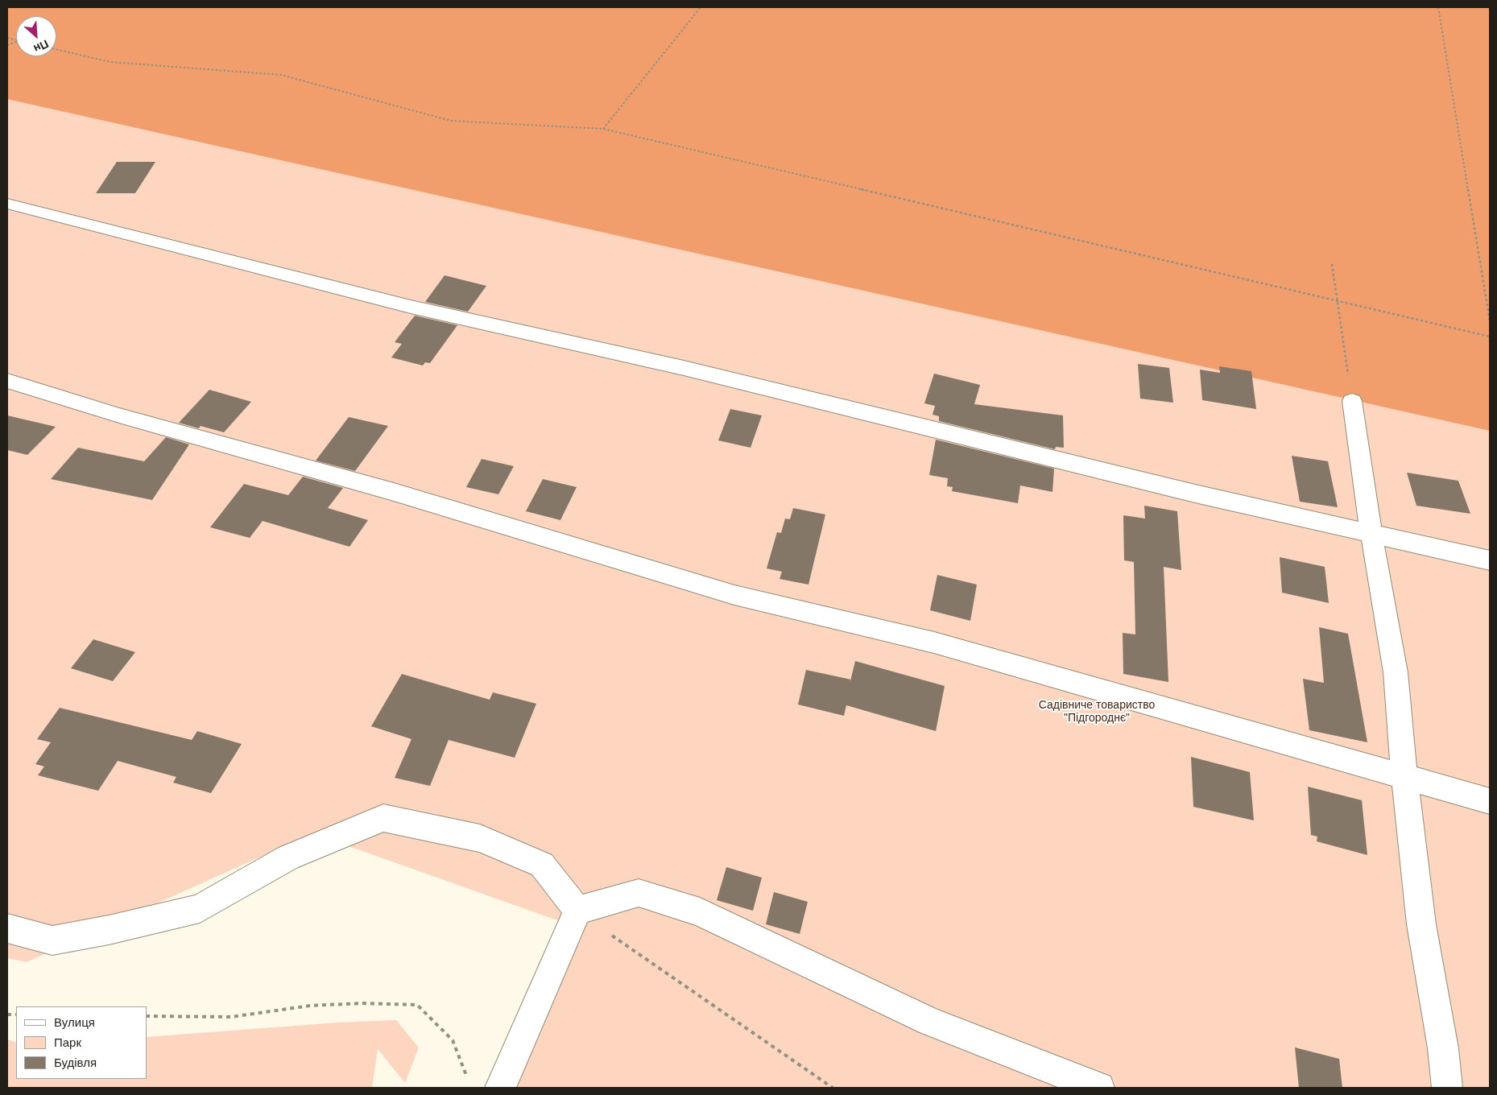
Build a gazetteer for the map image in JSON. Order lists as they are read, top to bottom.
{
  "parks": ["Садівниче товариство \"Підгороднє\""],
  "legend": ["Вулиця", "Парк", "Будівля"],
  "north": "bottom right"
}
